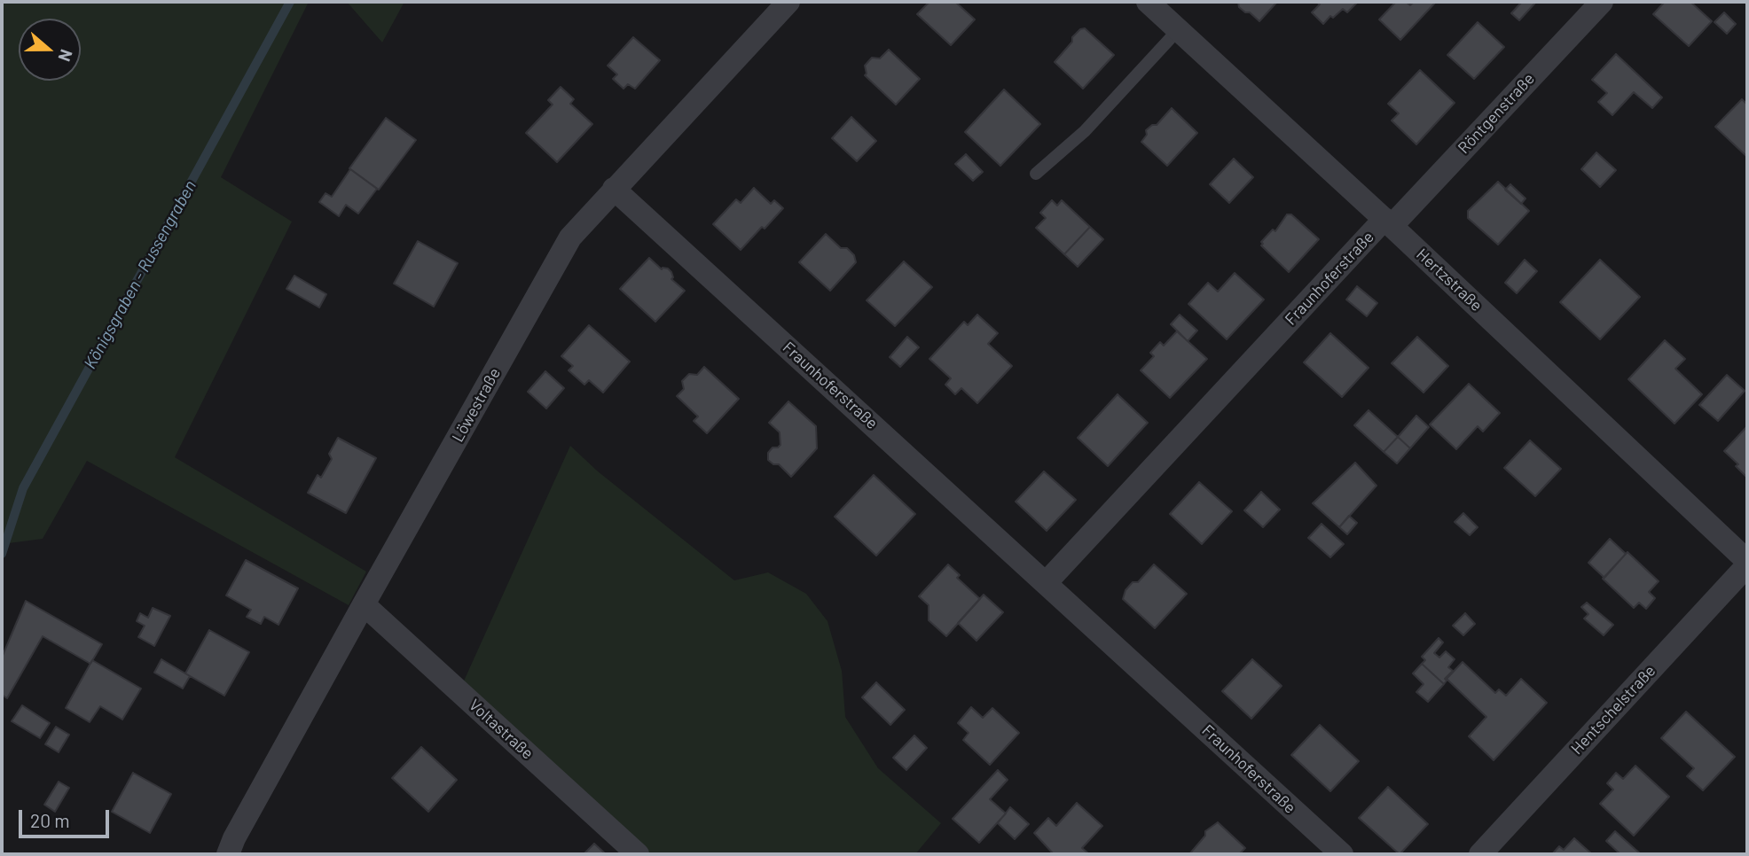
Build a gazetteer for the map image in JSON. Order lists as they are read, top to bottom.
{
  "streets": {
    "street": [
      "Röntgenstraße",
      "Fraunhoferstraße",
      "Hertzstraße",
      "Löwestraße",
      "Hentschelstraße",
      "Voltastraße"
    ]
  },
  "crossings": [
    ["Röntgenstraße", "Fraunhoferstraße"],
    ["Röntgenstraße", "Hertzstraße"],
    ["Fraunhoferstraße", "Hertzstraße"],
    ["Fraunhoferstraße", "Löwestraße"],
    ["Löwestraße", "Voltastraße"]
  ],
  "water": ["Königsgraben - Russengraben"],
  "scale_bar": "20 m",
  "north": "right"
}
